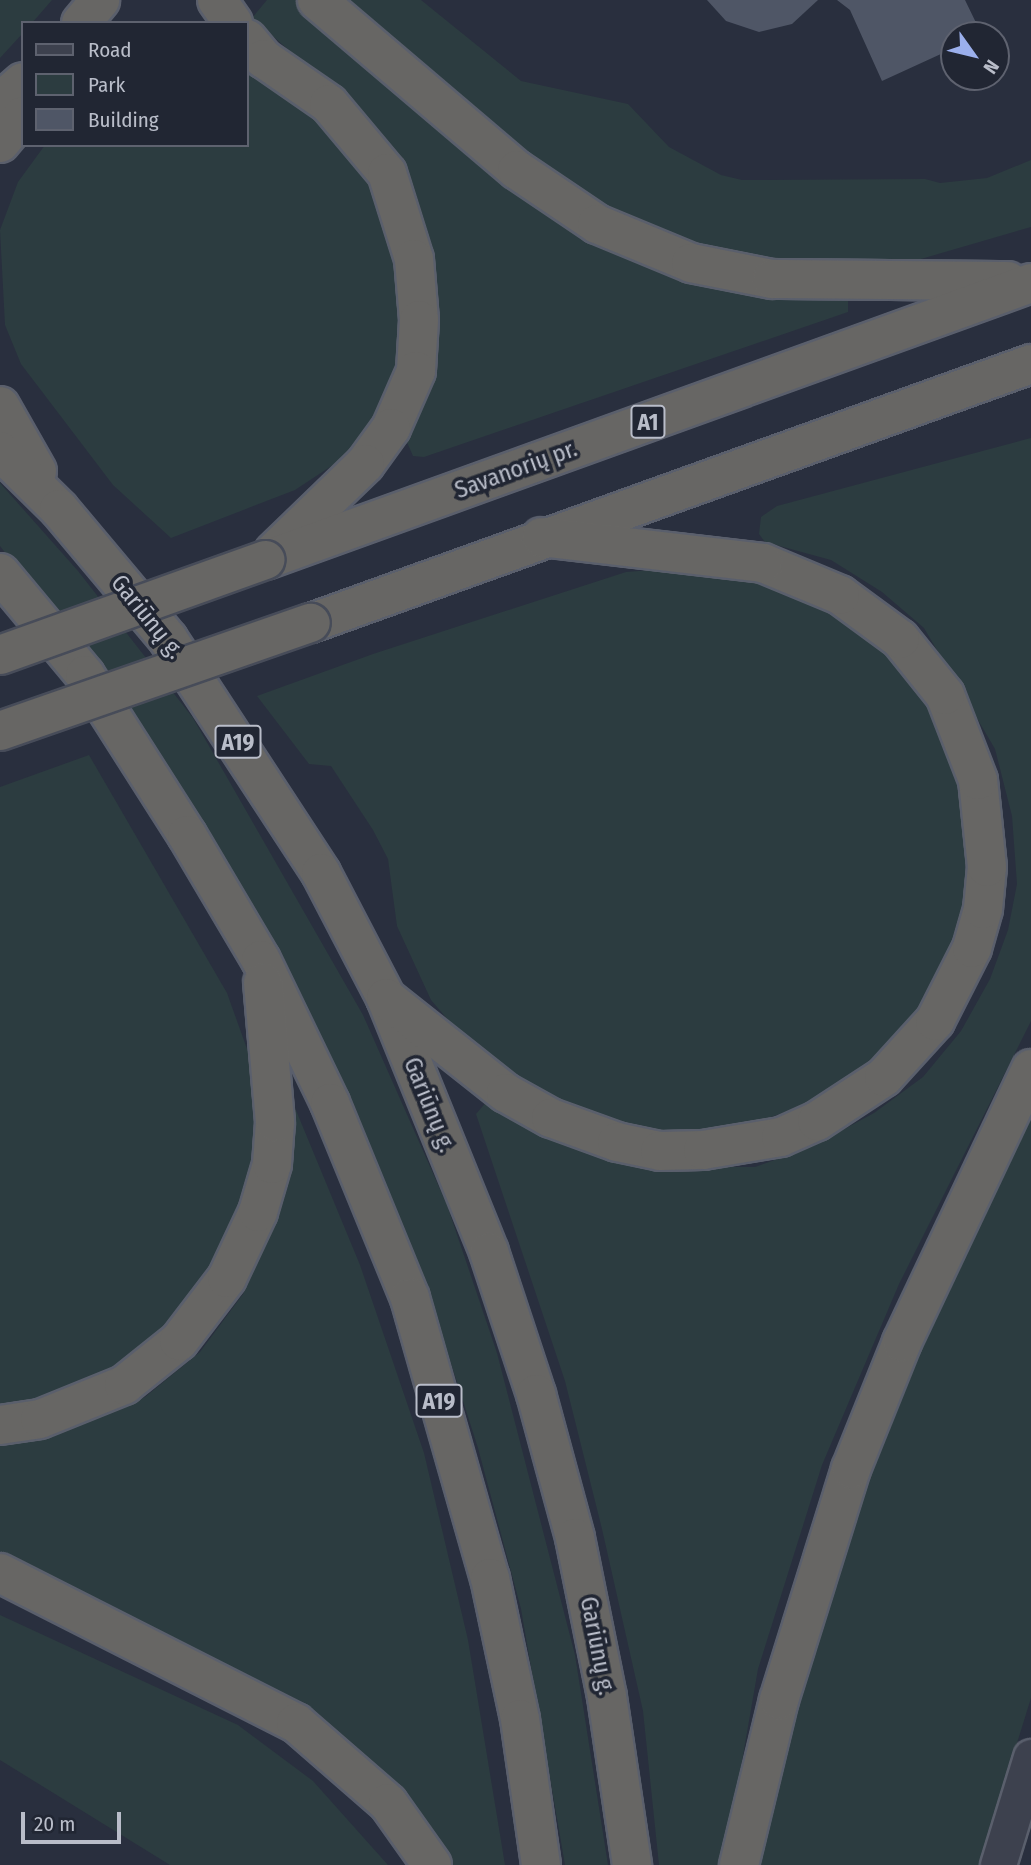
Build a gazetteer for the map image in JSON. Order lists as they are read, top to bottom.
{
  "streets": {
    "highway": [
      "A1",
      "Savanorių pr.",
      "Gariūnų g.",
      "A19"
    ]
  },
  "legend": ["Road", "Park", "Building"],
  "scale_bar": "20 m",
  "north": "bottom right"
}
